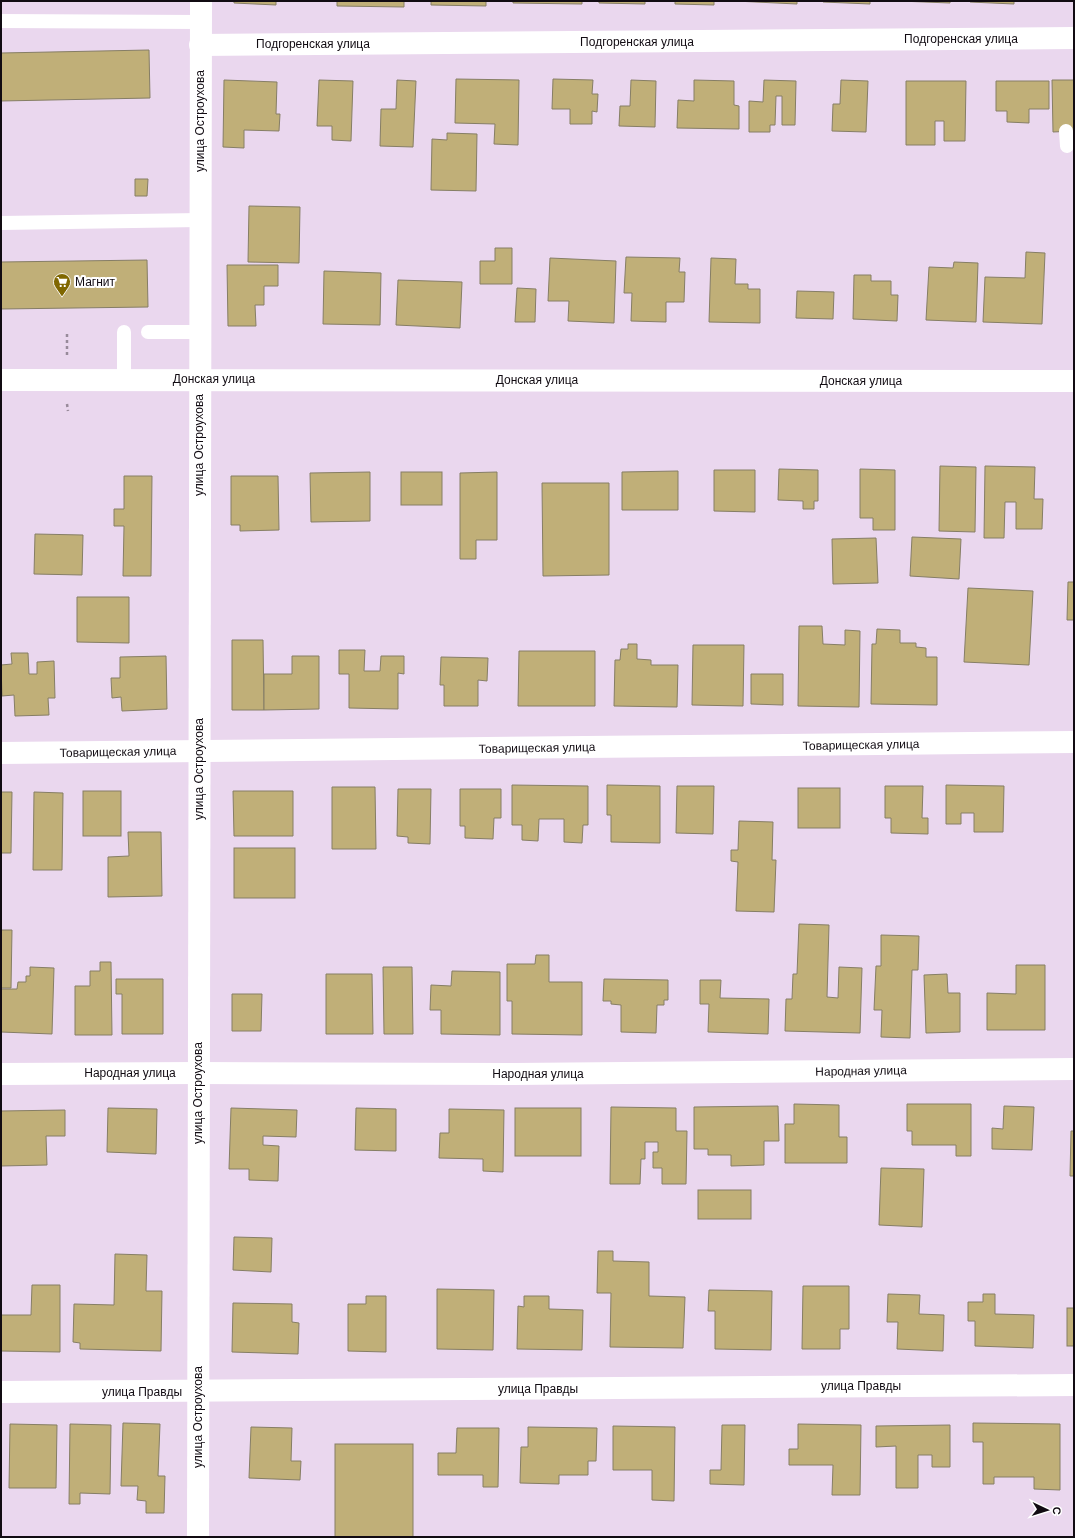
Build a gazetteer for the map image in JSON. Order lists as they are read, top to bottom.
{
  "streets": {
    "street": [
      "Подгоренская улица",
      "улица Остроухова",
      "Донская улица",
      "Товарищеская улица",
      "Народная улица",
      "улица Правды"
    ]
  },
  "crossings": [
    ["Подгоренская улица", "улица Остроухова"],
    ["улица Остроухова", "Донская улица"],
    ["улица Остроухова", "Товарищеская улица"],
    ["улица Остроухова", "Народная улица"],
    ["улица Остроухова", "улица Правды"]
  ],
  "places": {
    "supermarket": ["Магнит"]
  },
  "north": "right"
}
